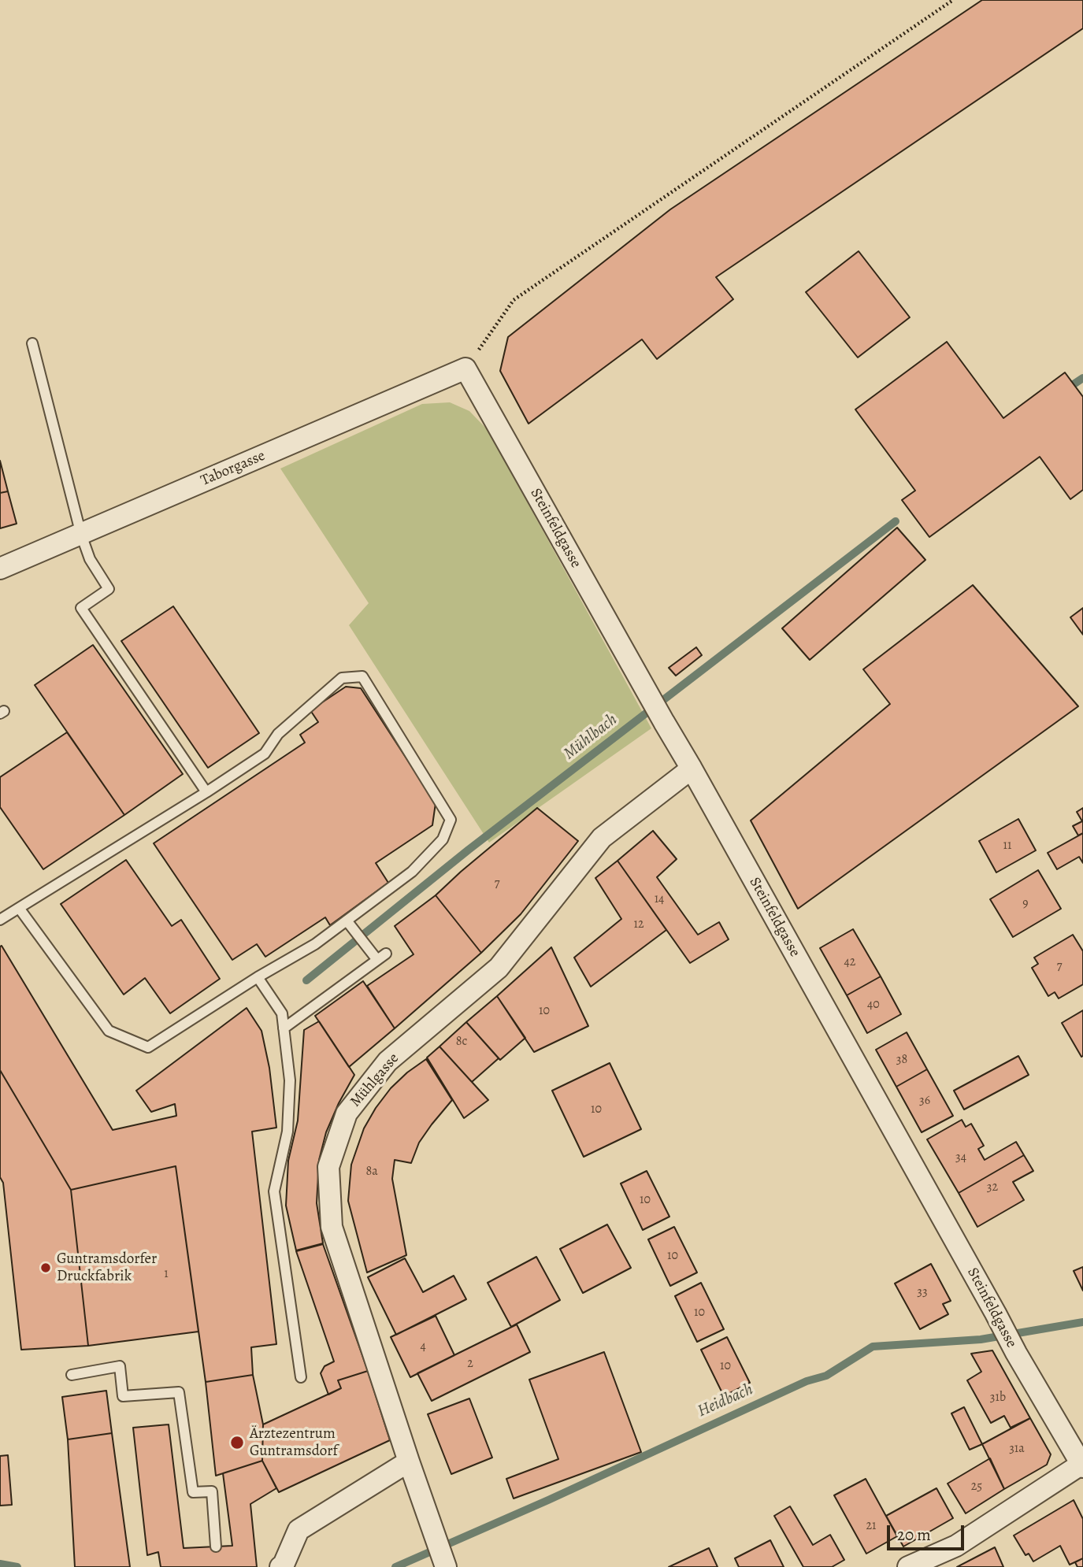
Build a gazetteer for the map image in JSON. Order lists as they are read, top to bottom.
{
  "streets": {
    "street": ["Taborgasse", "Steinfeldgasse", "Mühlgasse"]
  },
  "crossings": [
    ["Taborgasse", "Steinfeldgasse"],
    ["Steinfeldgasse", "Mühlgasse"]
  ],
  "water": ["Mühlbach", "Heidbach"],
  "places": ["Guntramsdorfer Druckfabrik", "Ärztezentrum Guntramsdorf"],
  "house_numbers": [
    "11",
    "7",
    "14",
    "9",
    "12",
    "42",
    "7",
    "40",
    "10",
    "8c",
    "38",
    "36",
    "10",
    "34",
    "8a",
    "32",
    "10",
    "10",
    "1",
    "33",
    "10",
    "4",
    "2",
    "10",
    "31b",
    "31a",
    "25",
    "21"
  ],
  "scale_bar": "20 m"
}
